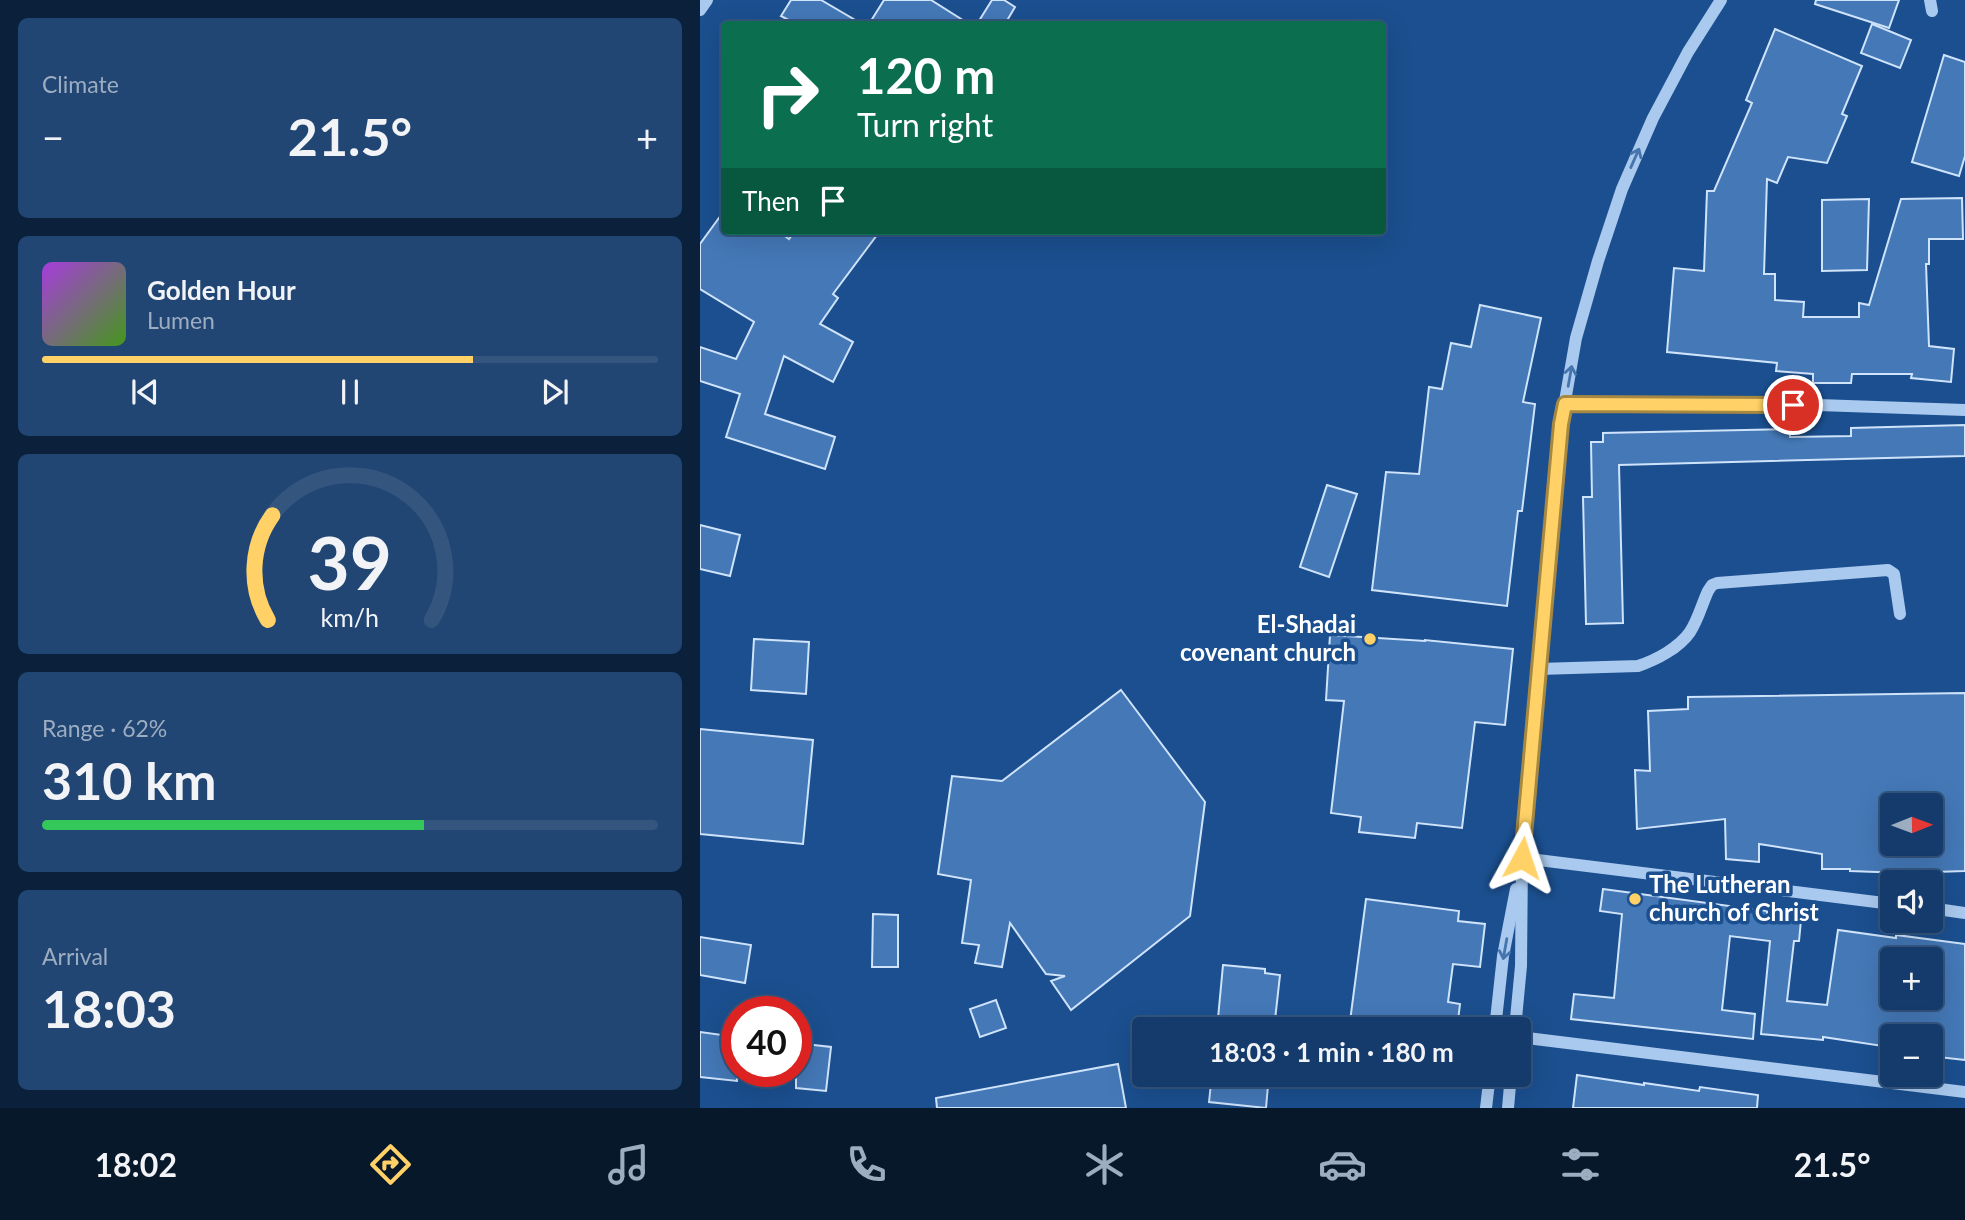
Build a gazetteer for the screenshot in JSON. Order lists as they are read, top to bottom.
{
  "places": ["El-Shadai covenant church", "The Lutheran church of Christ"],
  "north": "right",
  "page": {
    "tile": [
      "Climate",
      ["Range · 62%", "310 km"],
      ["Arrival", "18:03"]
    ],
    "turn": ["120 m", "Turn right"],
    "heat": ["−", "21.5°", "+"],
    "then": "Then",
    "song": ["Golden Hour", "Lumen"],
    "map_buttons": ["+", "−"],
    "limit": "40",
    "trip": "18:03 · 1 min · 180 m",
    "tabs": ["18:02", "21.5°"],
    "gauge": ["39", "km/h"]
  }
}
